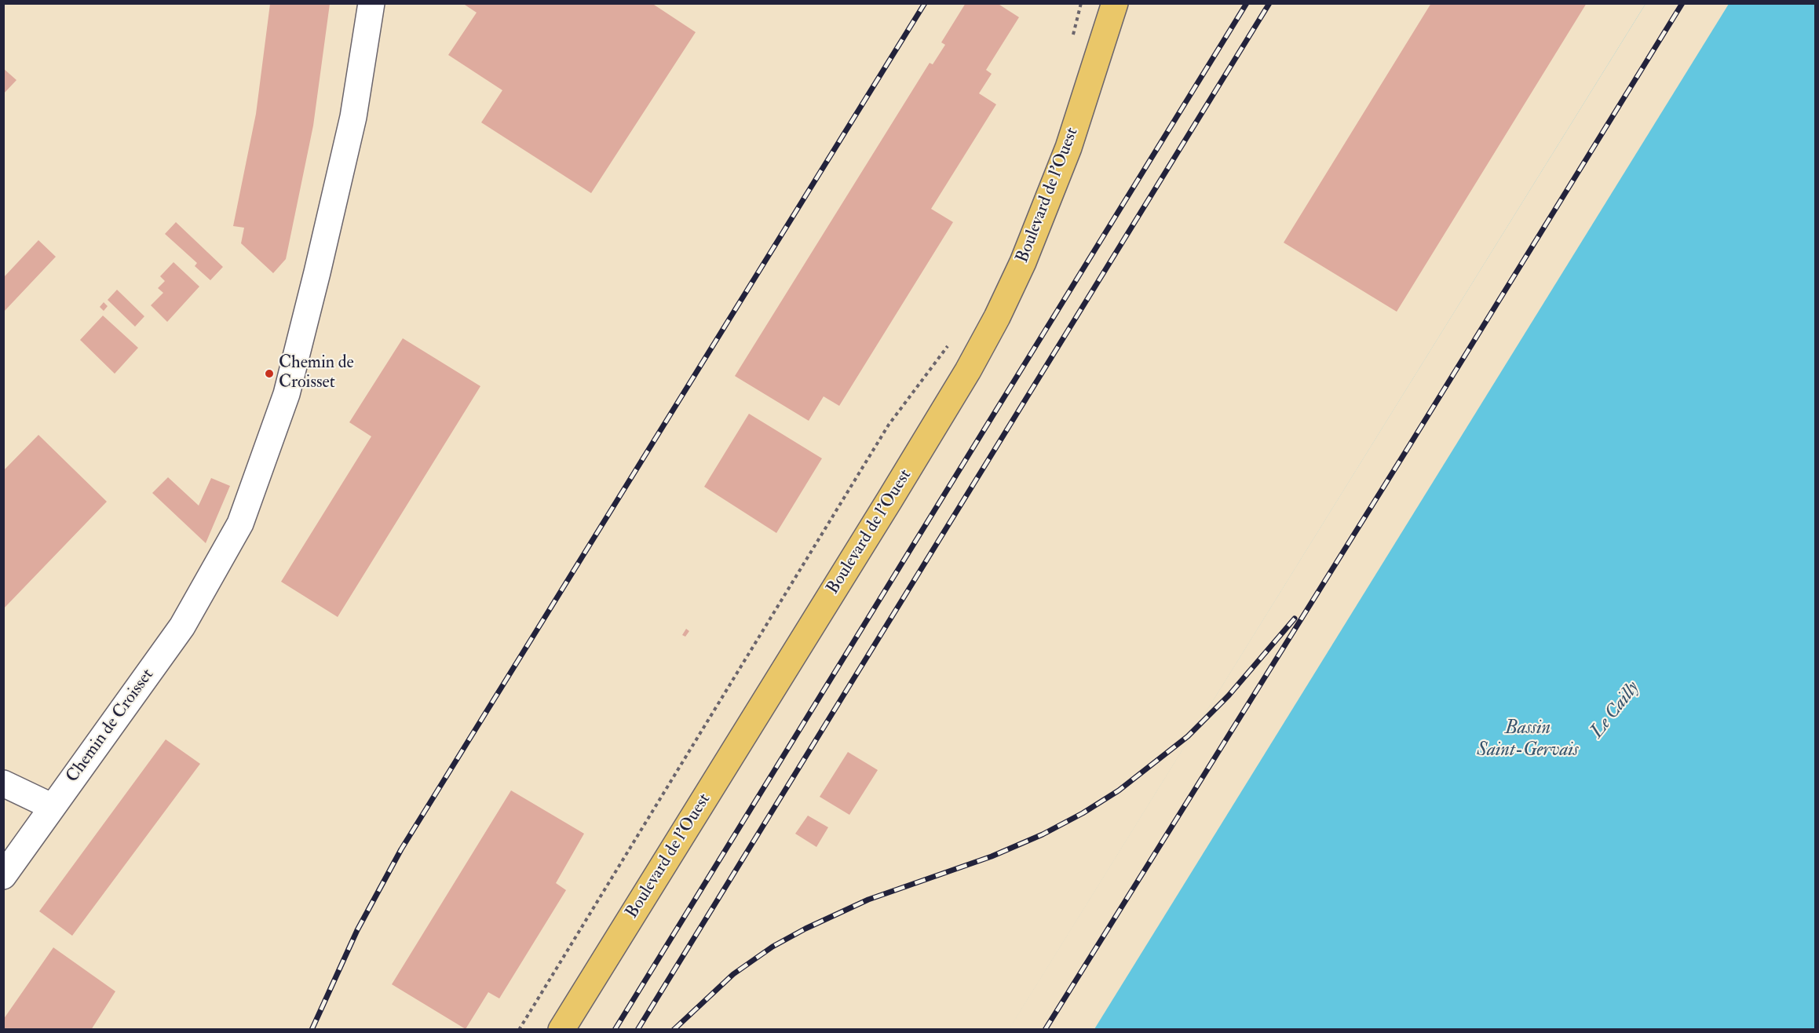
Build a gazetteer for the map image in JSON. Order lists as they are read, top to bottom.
{
  "streets": {
    "main road": ["Boulevard de l'Ouest"],
    "street": ["Chemin de Croisset"]
  },
  "water": ["Le Cailly", "Bassin Saint-Gervais"],
  "places": ["Chemin de Croisset"]
}
